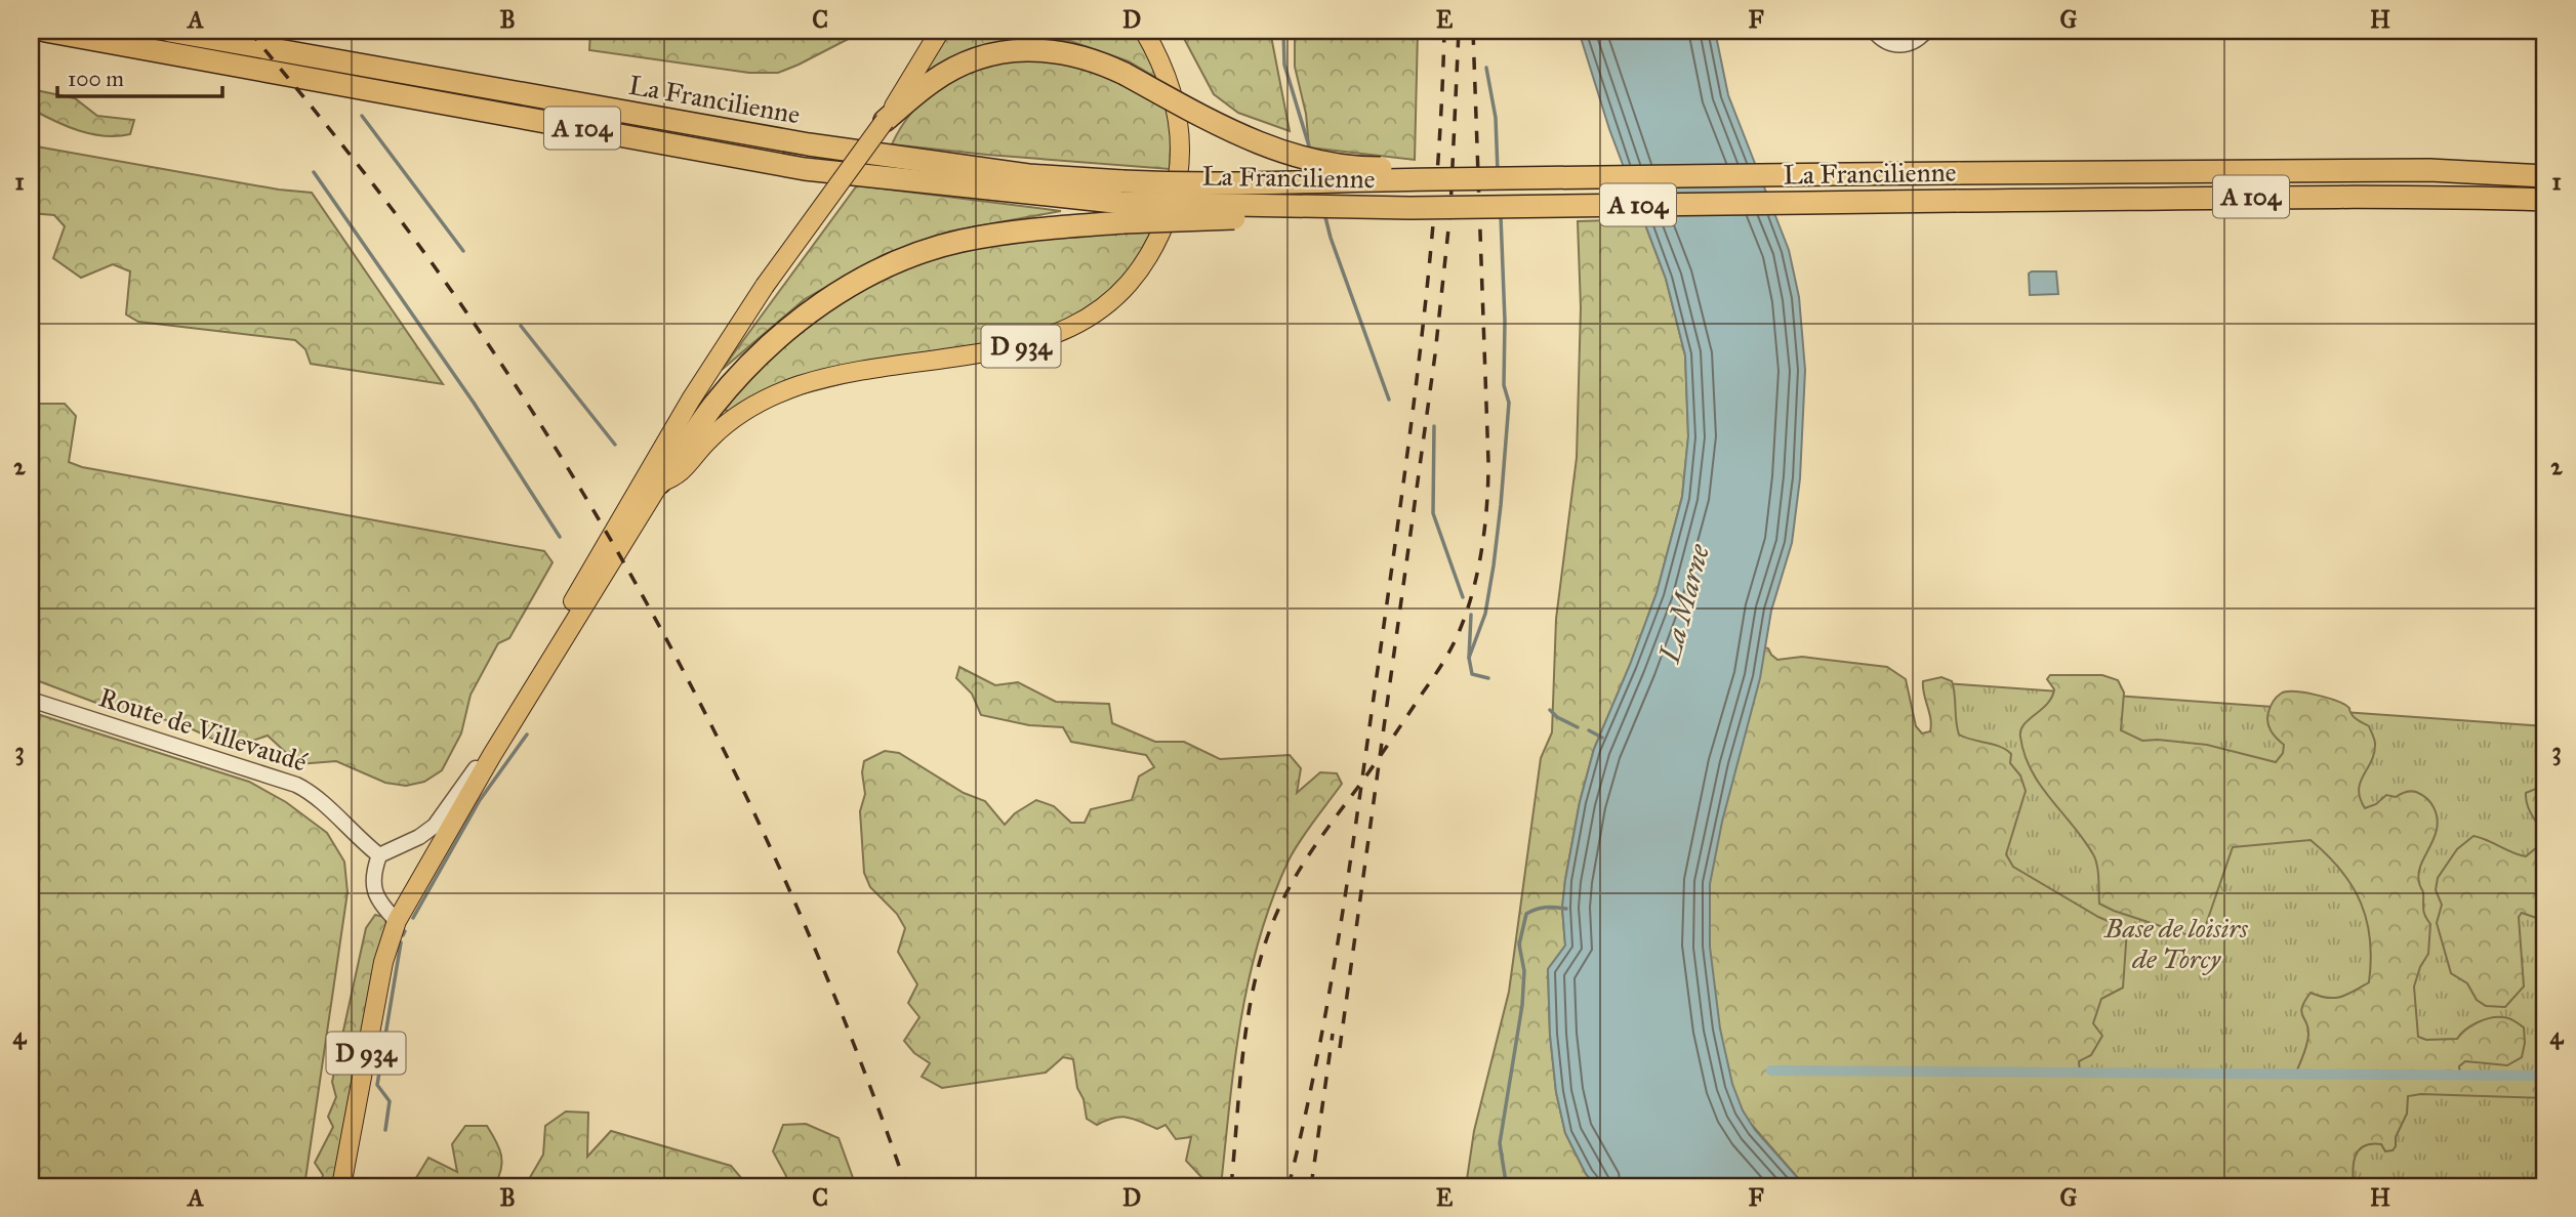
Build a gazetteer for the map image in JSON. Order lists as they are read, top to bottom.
{
  "streets": {
    "highway": ["La Francilienne", "A 104"],
    "main road": ["D 934"],
    "street": ["Route de Villevaudé"]
  },
  "water": ["La Marne"],
  "parks": ["Base de loisirs de Torcy"],
  "scale_bar": "100 m",
  "grid": {
    "columns": [
      "A",
      "B",
      "C",
      "D",
      "E",
      "F",
      "G",
      "H"
    ],
    "rows": [
      "1",
      "2",
      "3",
      "4"
    ]
  }
}
